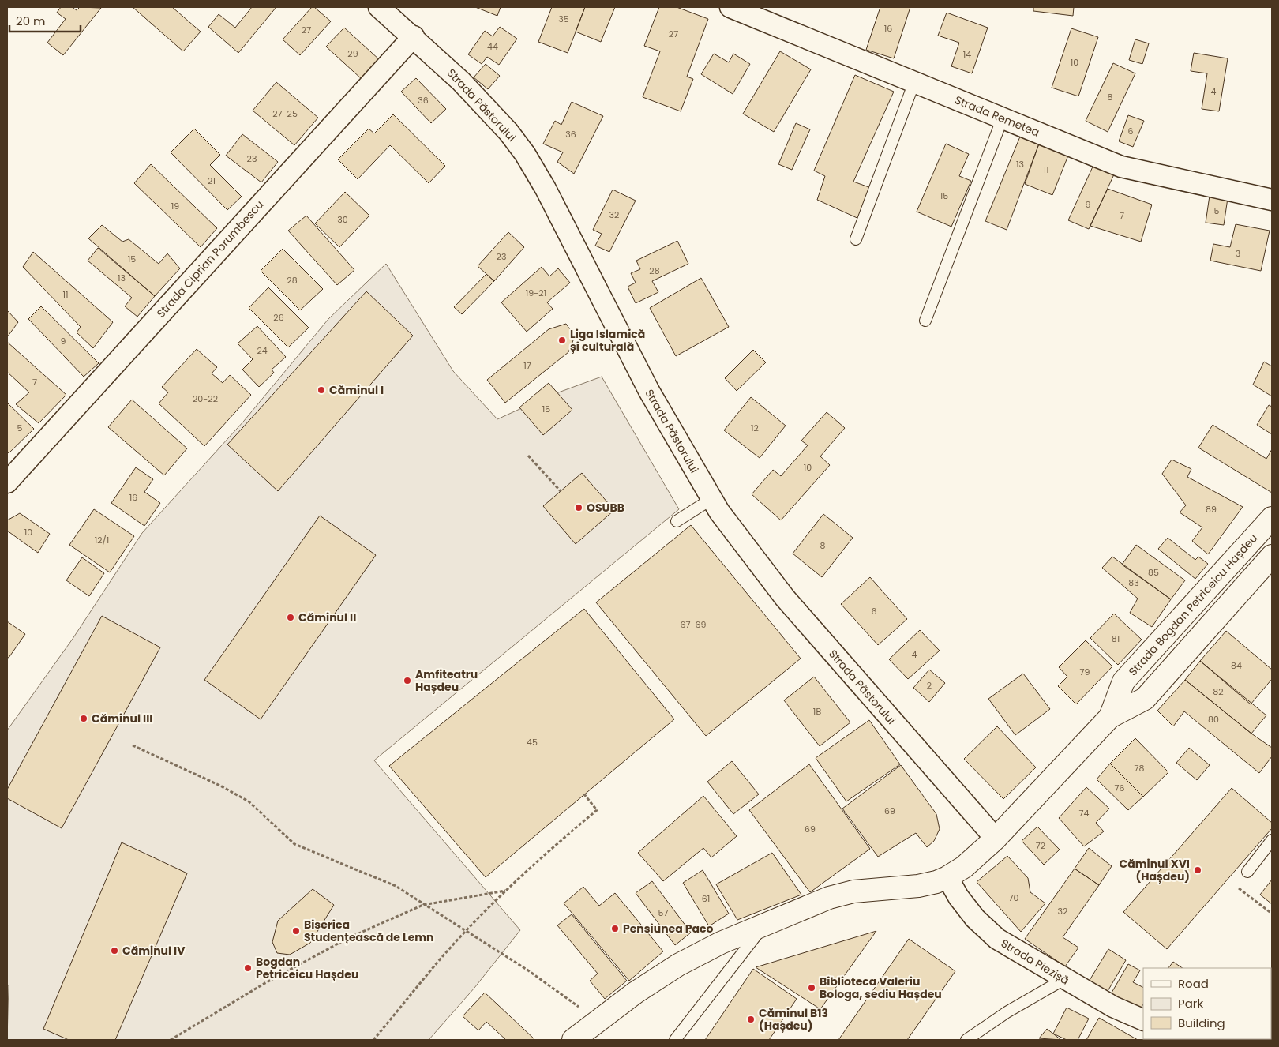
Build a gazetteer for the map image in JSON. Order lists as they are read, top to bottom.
{
  "streets": {
    "street": [
      "Strada Păstorului",
      "Strada Remetea",
      "Strada Ciprian Porumbescu",
      "Strada Bogdan Petriceicu Hașdeu",
      "Strada Piezișă"
    ]
  },
  "crossings": [
    ["Strada Păstorului", "Strada Ciprian Porumbescu"],
    ["Strada Păstorului", "Strada Bogdan Petriceicu Hașdeu"],
    ["Strada Bogdan Petriceicu Hașdeu", "Strada Piezișă"]
  ],
  "places": [
    "Liga Islamică și culturală",
    "Căminul I",
    "OSUBB",
    "Căminul II",
    "Amfiteatru Hașdeu",
    "Căminul III",
    "Căminul XVI (Hașdeu)",
    "Pensiunea Paco",
    "Biserica Studențească de Lemn",
    "Căminul IV",
    "Bogdan Petriceicu Hașdeu",
    "Biblioteca Valeriu Bologa, sediu Hașdeu",
    "Căminul B13 (Hașdeu)"
  ],
  "house_numbers": [
    "35",
    "16",
    "27",
    "27",
    "44",
    "29",
    "14",
    "10",
    "4",
    "8",
    "36",
    "27-25",
    "6",
    "36",
    "23",
    "13",
    "11",
    "21",
    "15",
    "9",
    "19",
    "5",
    "32",
    "7",
    "30",
    "3",
    "23",
    "15",
    "28",
    "13",
    "28",
    "19-21",
    "11",
    "26",
    "9",
    "24",
    "17",
    "7",
    "20-22",
    "15",
    "5",
    "12",
    "10",
    "16",
    "89",
    "10",
    "12/1",
    "8",
    "85",
    "83",
    "6",
    "67-69",
    "81",
    "4",
    "84",
    "79",
    "2",
    "82",
    "1B",
    "80",
    "45",
    "78",
    "76",
    "69",
    "74",
    "69",
    "72",
    "70",
    "61",
    "32",
    "57"
  ],
  "legend": ["Road", "Park", "Building"],
  "scale_bar": "20 m"
}
